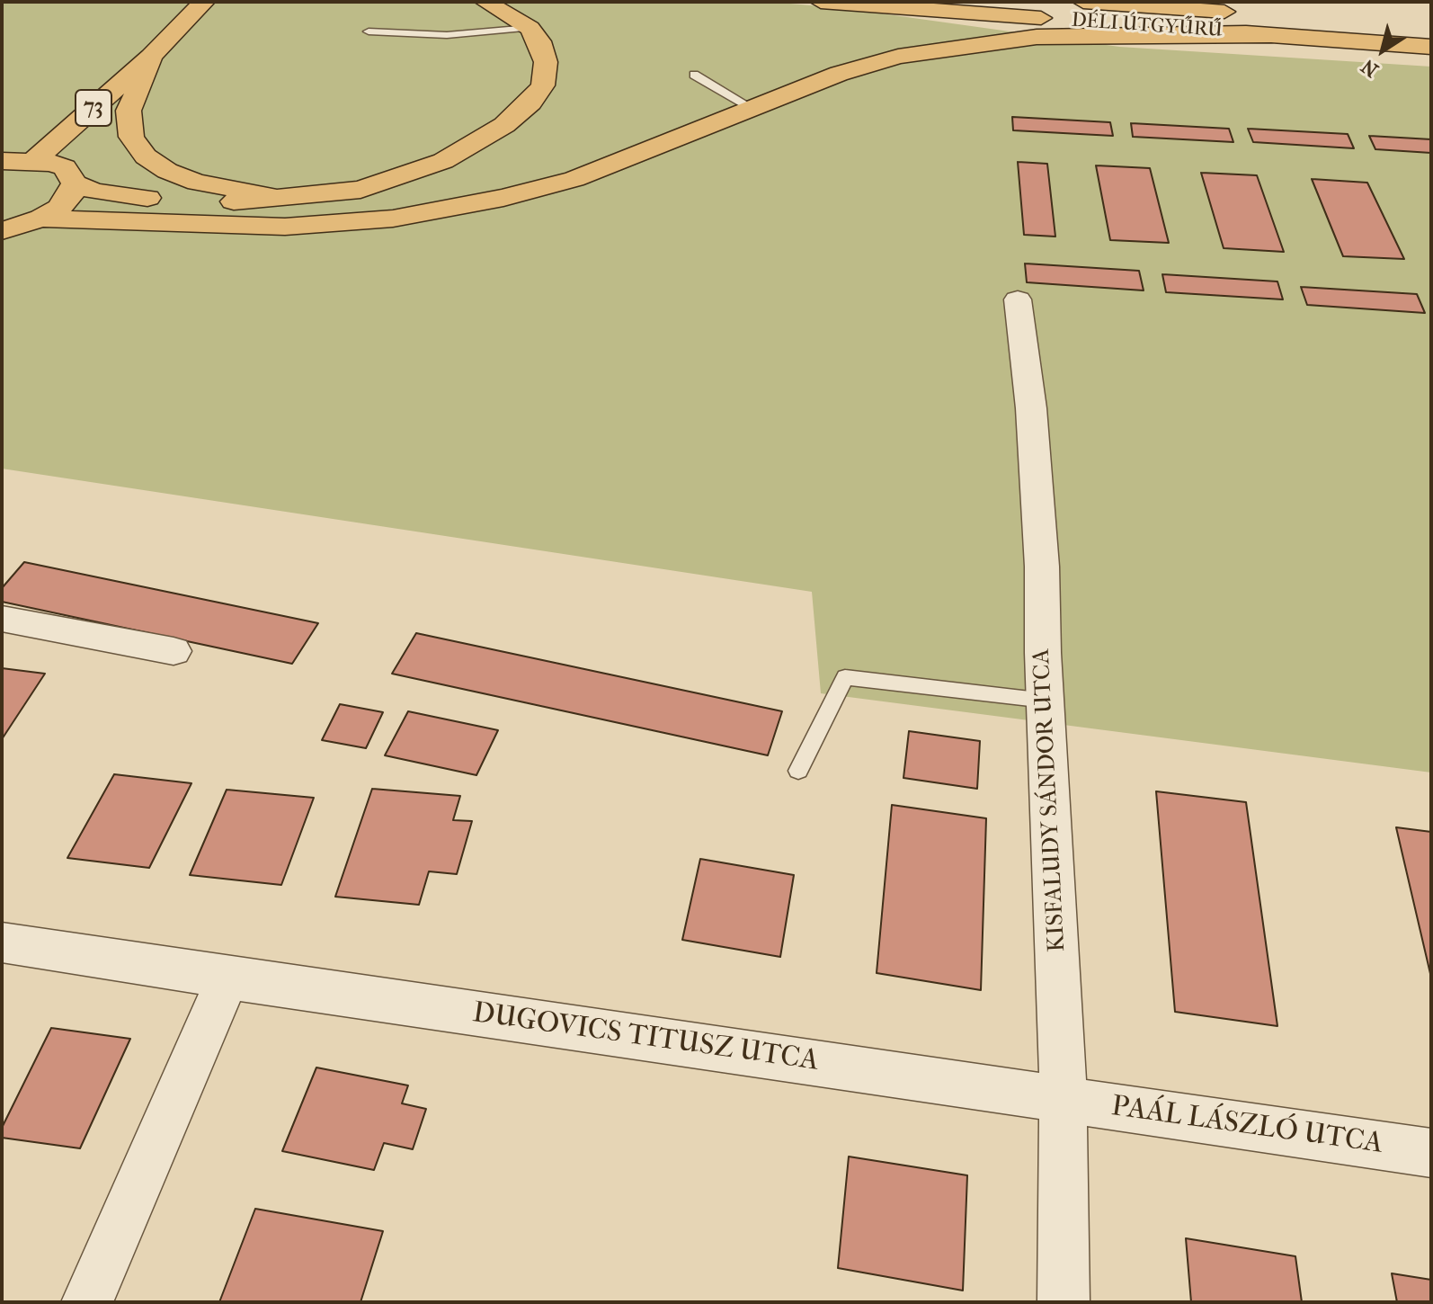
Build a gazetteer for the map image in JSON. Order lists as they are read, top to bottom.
{
  "streets": {
    "main road": ["DÉLI ÚTGYŰRŰ", "73"],
    "street": ["KISFALUDY SÁNDOR UTCA", "DUGOVICS TITUSZ UTCA", "PAÁL LÁSZLÓ UTCA"]
  },
  "crossings": [
    ["KISFALUDY SÁNDOR UTCA", "DUGOVICS TITUSZ UTCA"],
    ["KISFALUDY SÁNDOR UTCA", "PAÁL LÁSZLÓ UTCA"],
    ["DUGOVICS TITUSZ UTCA", "PAÁL LÁSZLÓ UTCA"]
  ],
  "north": "bottom left"
}
